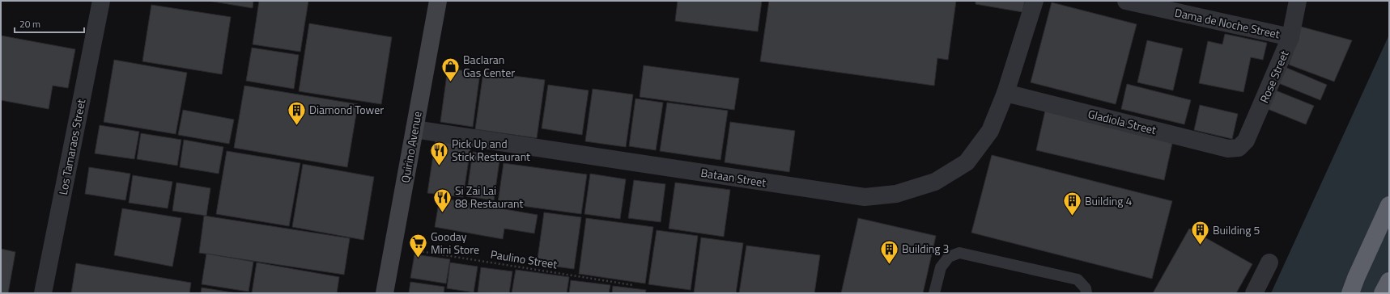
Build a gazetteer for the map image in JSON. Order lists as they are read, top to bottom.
{
  "streets": {
    "main road": ["Quirino Avenue"],
    "street": [
      "Dama de Noche Street",
      "Rose Street",
      "Gladiola Street",
      "Los Tamaraos Street",
      "Bataan Street"
    ],
    "path": ["Paulino Street"]
  },
  "crossings": [
    ["Dama de Noche Street", "Rose Street"],
    ["Rose Street", "Gladiola Street"],
    ["Gladiola Street", "Bataan Street"],
    ["Quirino Avenue", "Bataan Street"],
    ["Quirino Avenue", "Paulino Street"]
  ],
  "places": {
    "shop": ["Baclaran Gas Center"],
    "building": [
      "Diamond Tower",
      "Building 4",
      "Building 5",
      "Building 3"
    ],
    "restaurant": ["Pick Up and Stick Restaurant", "Si Zai Lai 88 Restaurant"],
    "supermarket": ["Gooday Mini Store"]
  },
  "scale_bar": "20 m"
}
